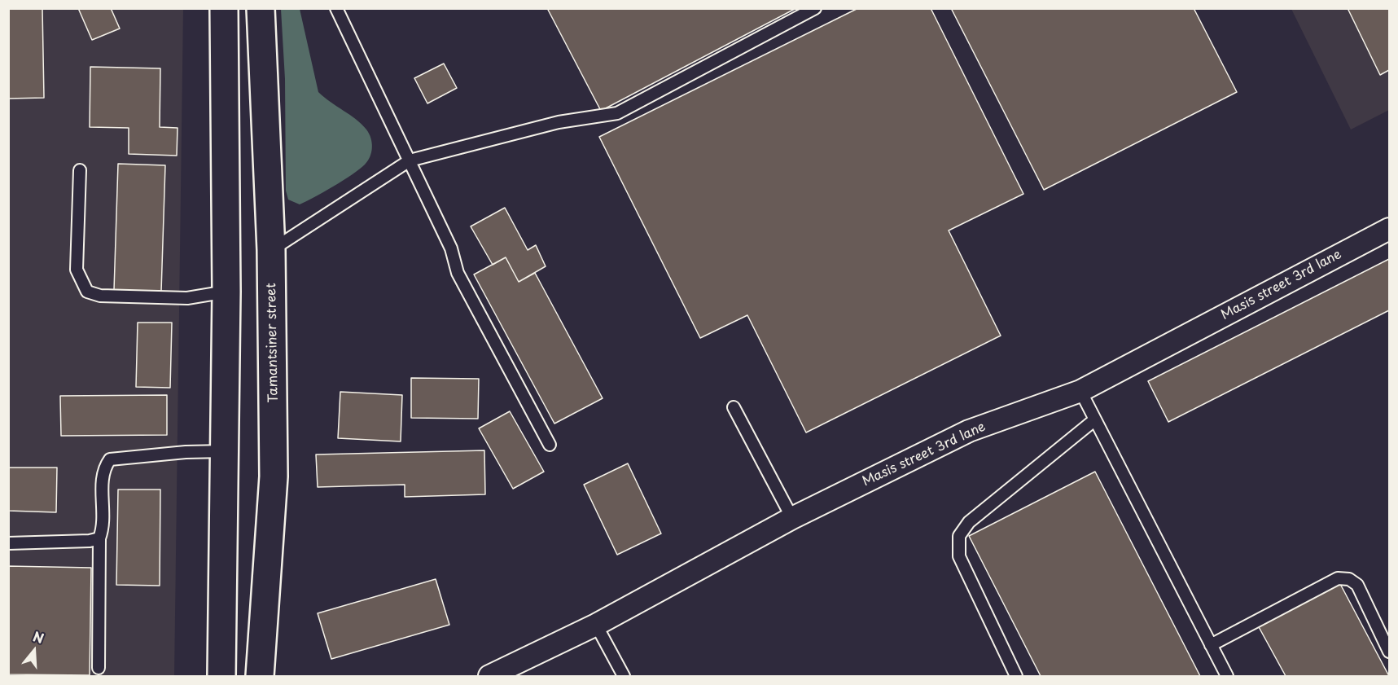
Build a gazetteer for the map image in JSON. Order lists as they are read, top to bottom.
{
  "streets": {
    "main road": ["Tamantsiner street"],
    "street": ["Masis street 3rd lane"]
  },
  "north": "top"
}
